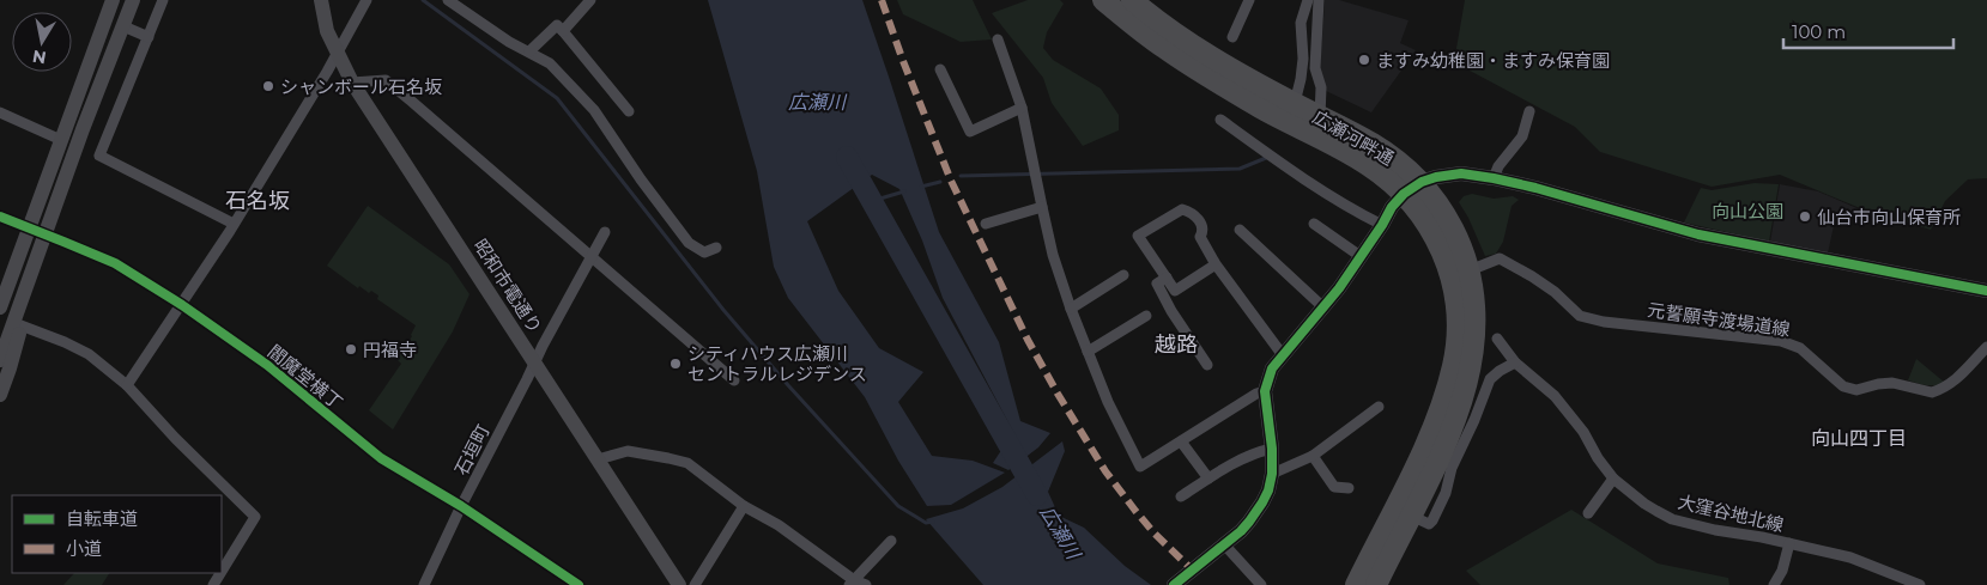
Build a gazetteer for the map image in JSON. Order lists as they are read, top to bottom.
{
  "streets": {
    "highway": ["広瀬河畔通"],
    "street": [
      "昭和市電通り",
      "元誓願寺渡場道線",
      "閻魔堂横丁",
      "石垣町",
      "大窪谷地北線"
    ]
  },
  "crossings": [
    ["広瀬河畔通", "元誓願寺渡場道線"],
    ["昭和市電通り", "石垣町"],
    ["閻魔堂横丁", "石垣町"]
  ],
  "districts": ["石名坂", "越路", "向山四丁目"],
  "water": ["広瀬川"],
  "parks": ["向山公園"],
  "places": [
    "ますみ幼稚園・ますみ保育園",
    "シャンボール石名坂",
    "仙台市向山保育所",
    "円福寺",
    "シティハウス広瀬川 セントラルレジデンス"
  ],
  "legend": ["自転車道", "小道"],
  "scale_bar": "100 m",
  "north": "bottom"
}
